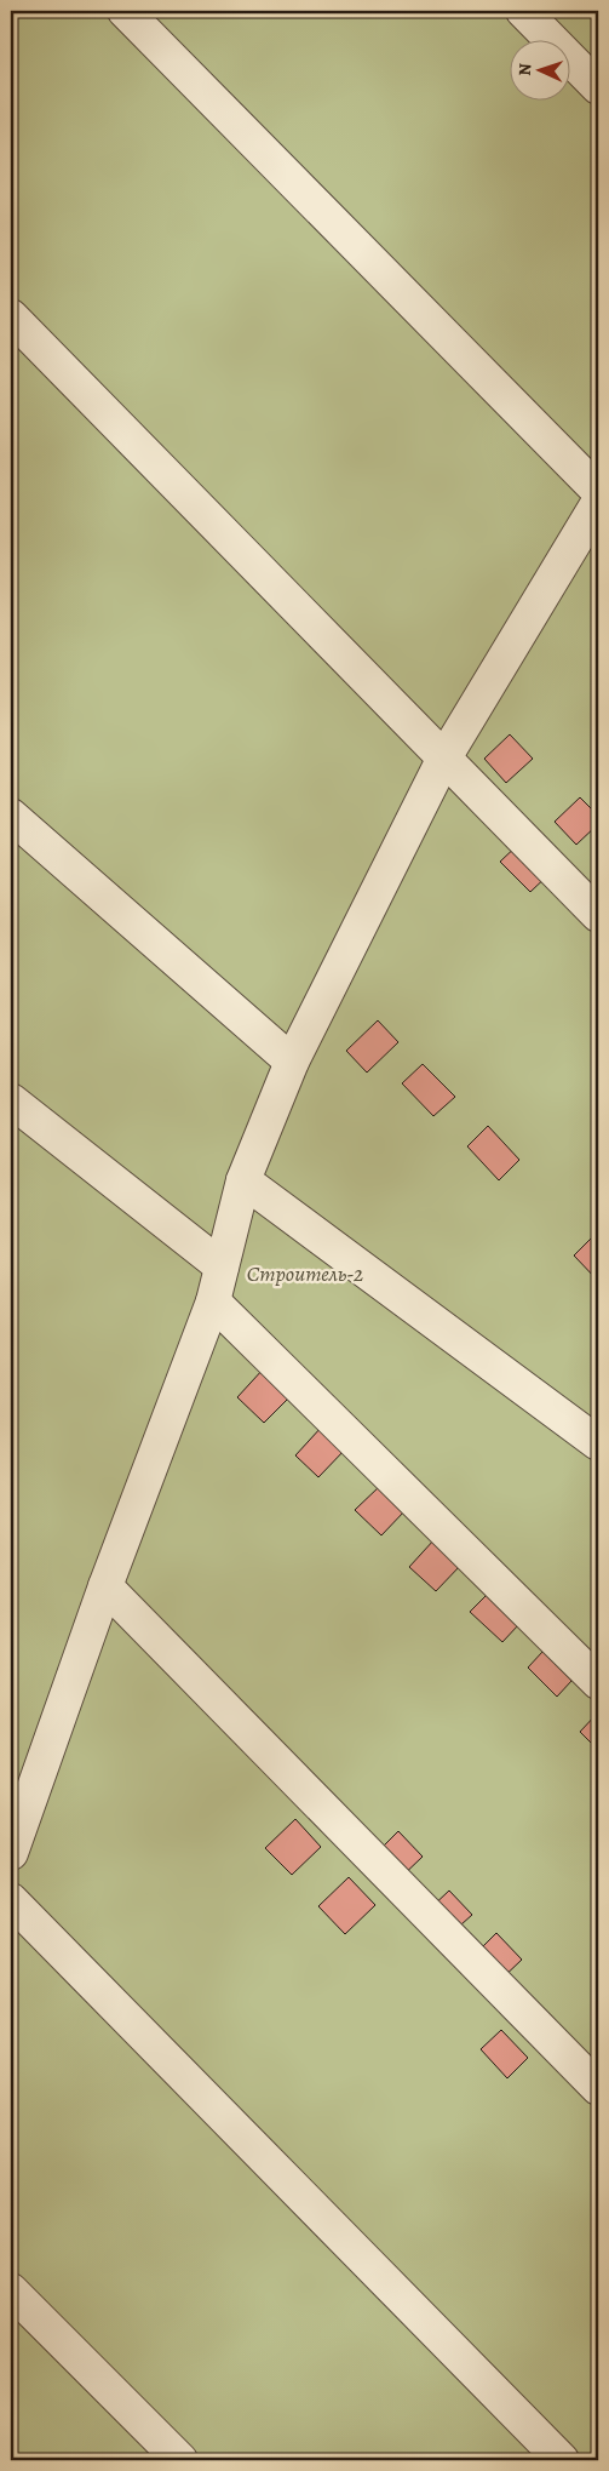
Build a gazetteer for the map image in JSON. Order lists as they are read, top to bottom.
{
  "parks": ["Строитель-2"],
  "north": "left"
}
